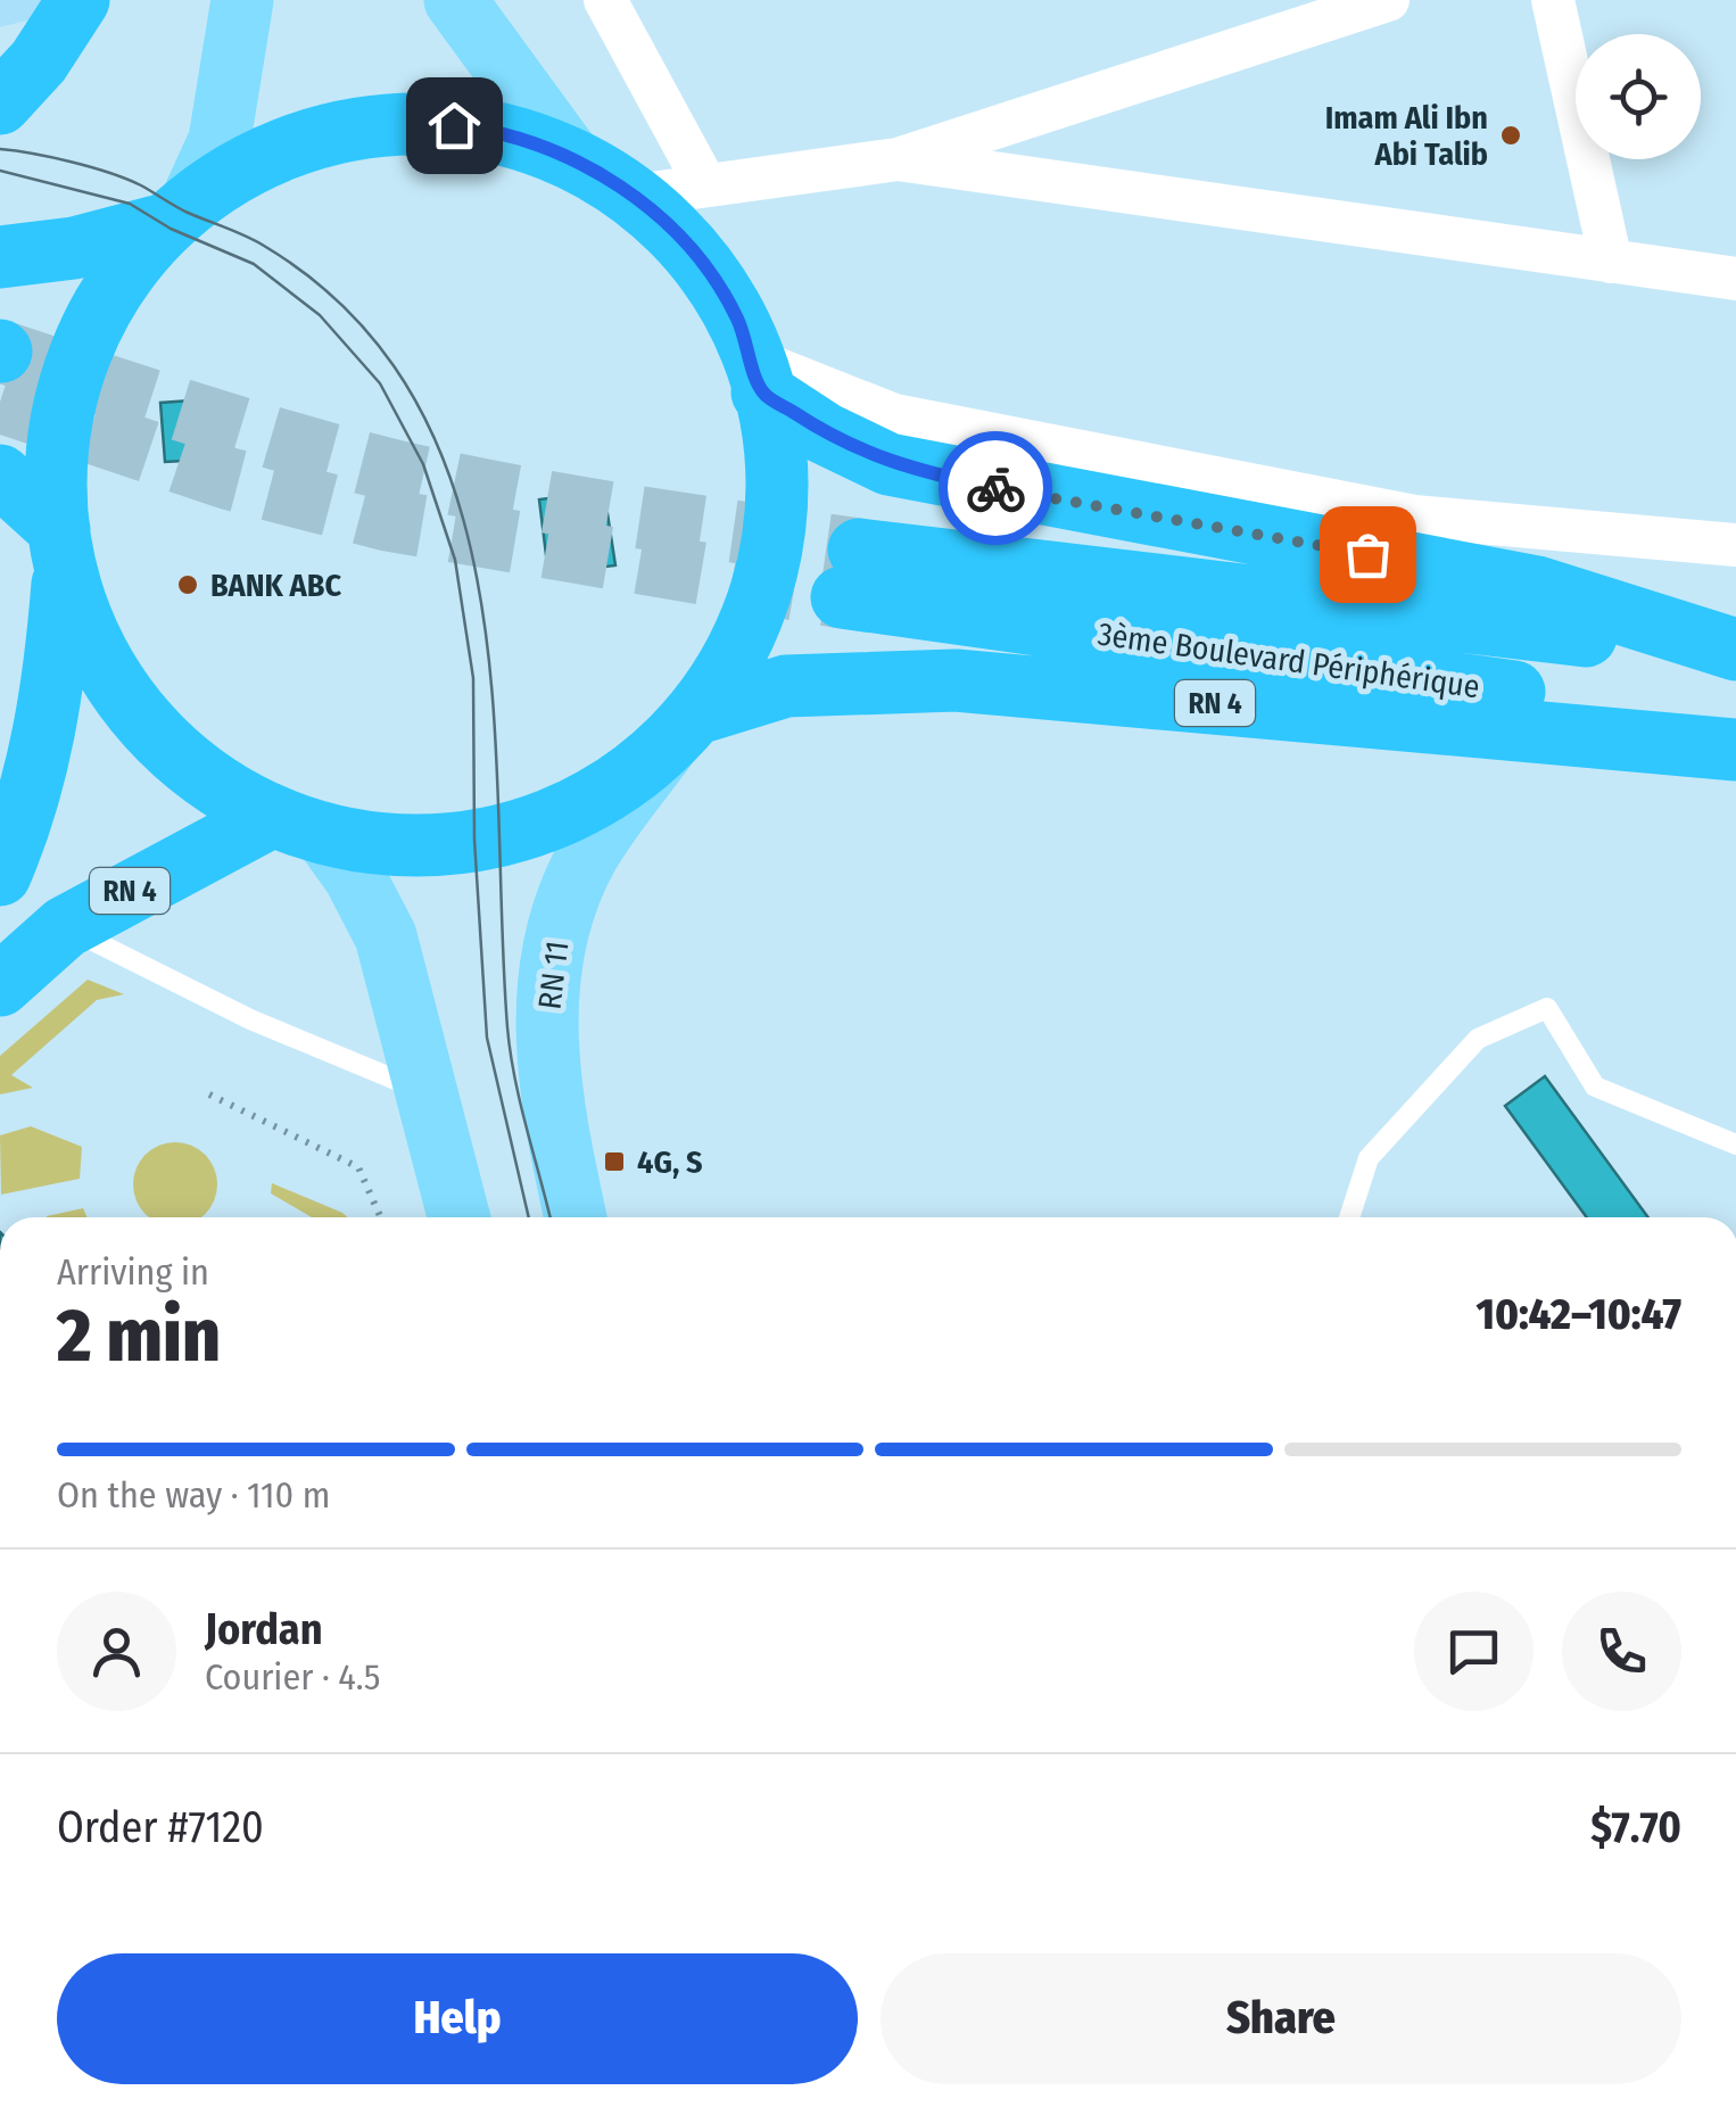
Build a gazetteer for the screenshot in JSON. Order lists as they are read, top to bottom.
{
  "streets": {
    "highway": ["3ème Boulevard Périphérique", "RN 4"],
    "main road": ["RN 11"]
  },
  "crossings": [
    ["3ème Boulevard Périphérique", "RN 4"],
    ["RN 4", "RN 11"]
  ],
  "places": {
    "other": ["Imam Ali Ibn Abi Talib", "BANK ABC"],
    "transit": ["4G, S"]
  },
  "page": {
    "heading": ["2 min", "Arriving in", "10:42–10:47"],
    "panel": [
      "Jordan",
      "Courier · 4.5",
      "Order #7120",
      "$7.70"
    ],
    "bar": "On the way · 110 m",
    "buttons": ["Help", "Share"]
  }
}
